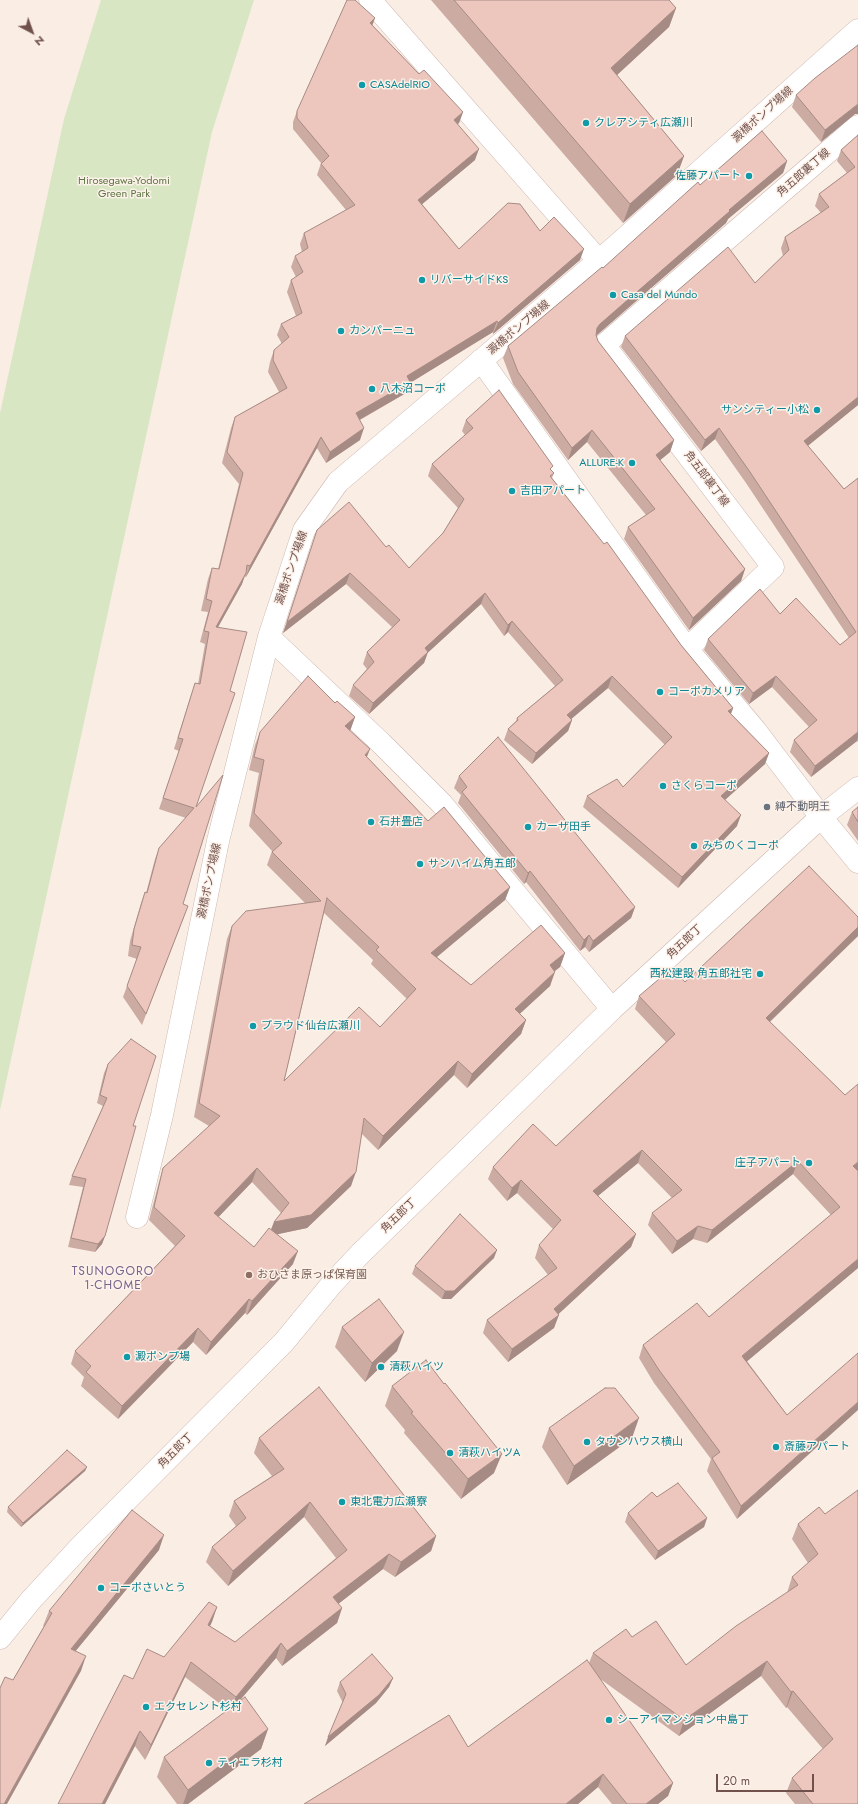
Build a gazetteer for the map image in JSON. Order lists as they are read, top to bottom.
{
  "streets": {
    "street": ["澱橋ポンプ場線", "角五郎裏丁線", "角五郎丁"]
  },
  "districts": ["TSUNOGORO 1-CHOME"],
  "parks": ["Hirosegawa-Yodomi Green Park"],
  "places": [
    "CASAdelRIO",
    "クレアシティ広瀬川",
    "佐藤アパート",
    "リバーサイドKS",
    "Casa del Mundo",
    "カンパーニュ",
    "八木沼コーポ",
    "サンシティー小松",
    "ALLURE-K",
    "吉田アパート",
    "コーポカメリア",
    "さくらコーポ",
    "縛不動明王",
    "石井畳店",
    "カーザ田手",
    "みちのくコーポ",
    "サンハイム角五郎",
    "西松建設 角五郎社宅",
    "プラウド仙台広瀬川",
    "庄子アパート",
    "おひさま原っぱ保育園",
    "澱ポンプ場",
    "清萩ハイツ",
    "タウンハウス横山",
    "斎藤アパート",
    "清萩ハイツA",
    "東北電力広瀬寮",
    "コーポさいとう",
    "エクセレント杉村",
    "シーアイマンション中島丁",
    "ティエラ杉村"
  ],
  "scale_bar": "20 m",
  "north": "bottom right"
}
